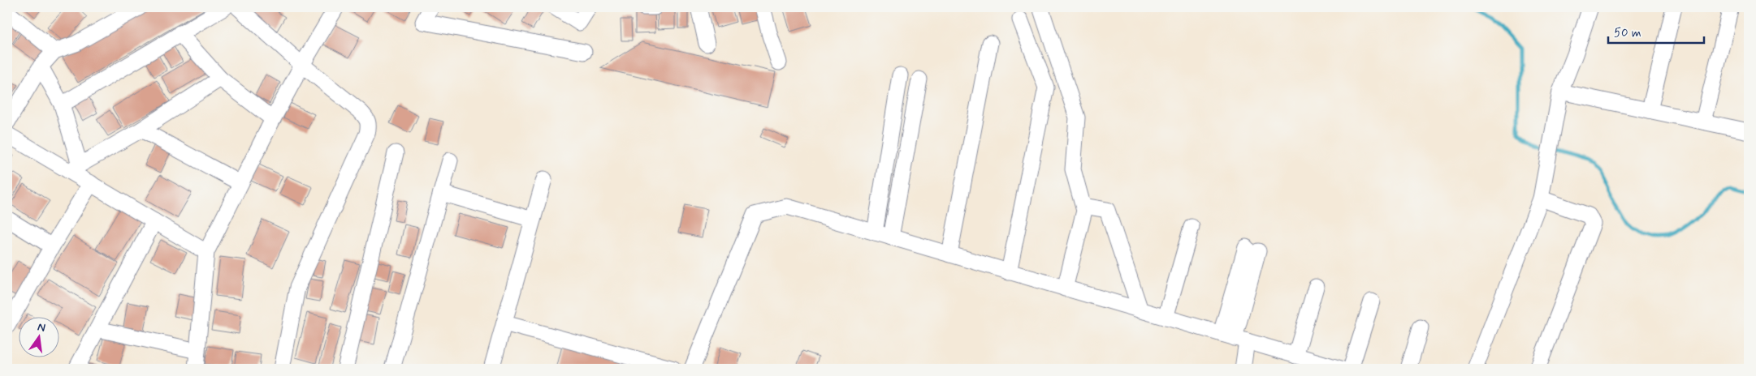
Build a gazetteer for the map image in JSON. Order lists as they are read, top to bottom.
{
  "scale_bar": "50 m",
  "north": "top"
}
